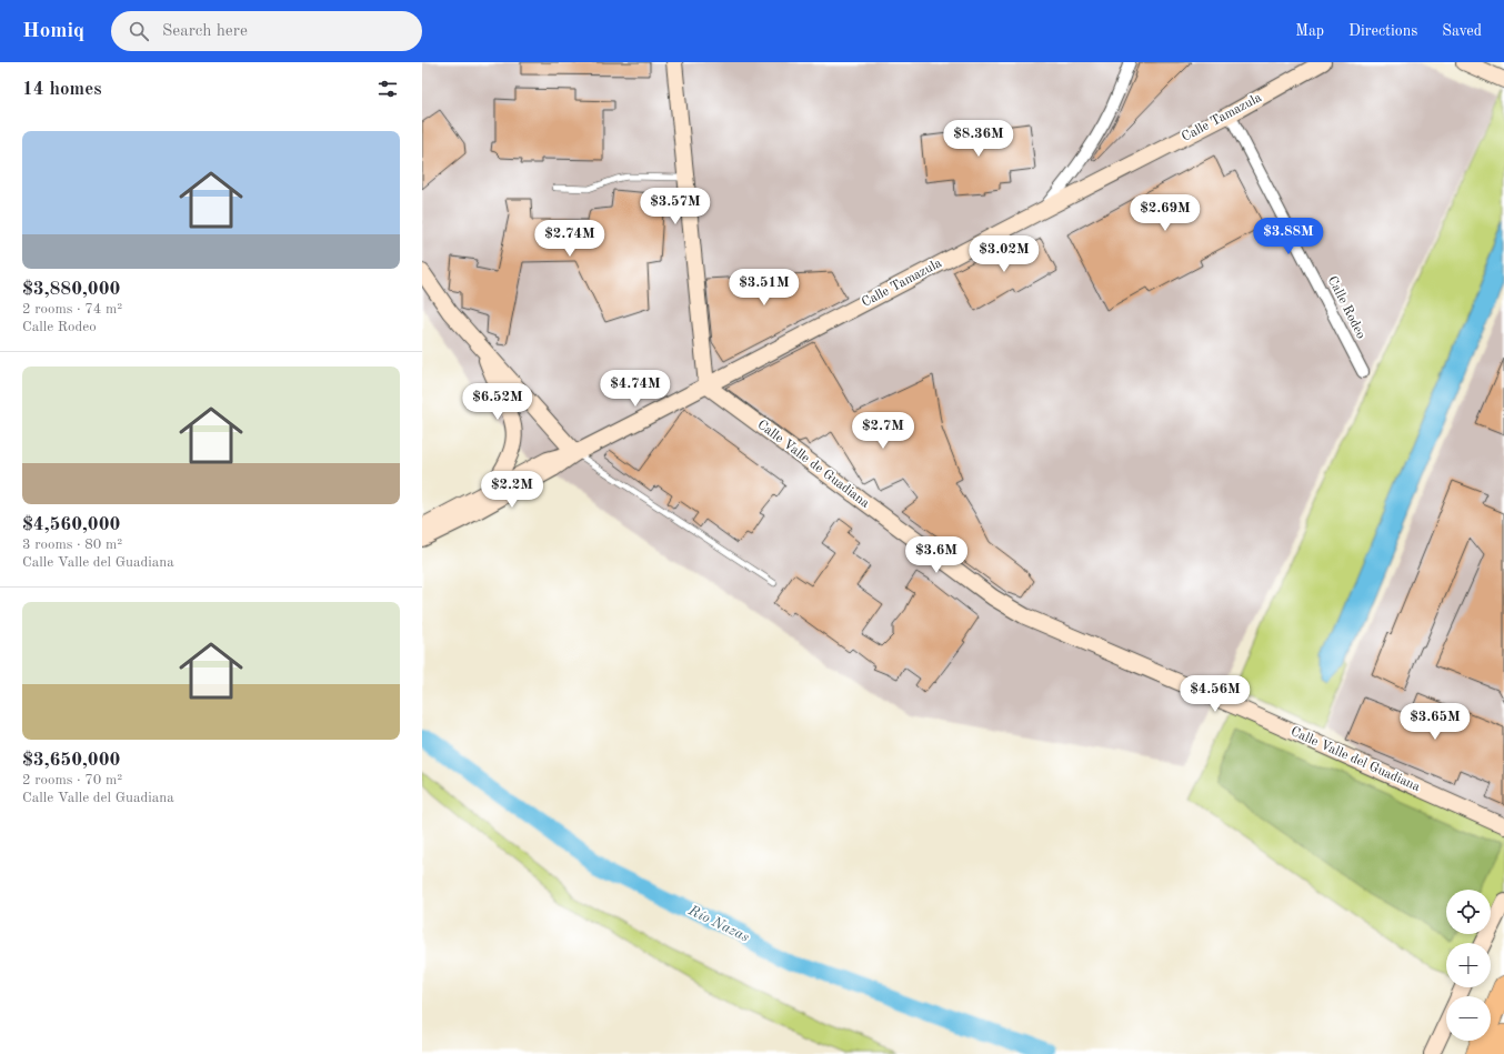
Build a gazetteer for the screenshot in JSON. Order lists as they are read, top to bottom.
{
  "streets": {
    "main road": ["Calle Tamazula", "Calle Valle de Guadiana", "Calle Valle del Guadiana"],
    "street": ["Calle Rodeo"]
  },
  "crossings": [
    ["Calle Tamazula", "Calle Rodeo"],
    ["Calle Tamazula", "Calle Valle de Guadiana"],
    ["Calle Valle de Guadiana", "Calle Valle del Guadiana"]
  ],
  "water": ["Río Nazas"],
  "page": {
    "header": "Homiq",
    "search": "Search here",
    "nav": ["Map", "Directions", "Saved"],
    "heading": "14 homes",
    "list": [
      {
        "name": "$3,880,000",
        "note": "2 rooms · 74 m² · Calle Rodeo"
      },
      {
        "name": "$4,560,000",
        "note": "3 rooms · 80 m² · Calle Valle del Guadiana"
      },
      {
        "name": "$3,650,000",
        "note": "2 rooms · 70 m² · Calle Valle del Guadiana"
      }
    ],
    "price": [
      "$8.36M",
      "$3.57M",
      "$2.69M",
      "$3.88M",
      "$2.74M",
      "$3.02M",
      "$3.51M",
      "$4.74M",
      "$6.52M",
      "$2.7M",
      "$2.2M",
      "$3.6M",
      "$4.56M",
      "$3.65M"
    ],
    "map_buttons": ["+", "−"]
  }
}
